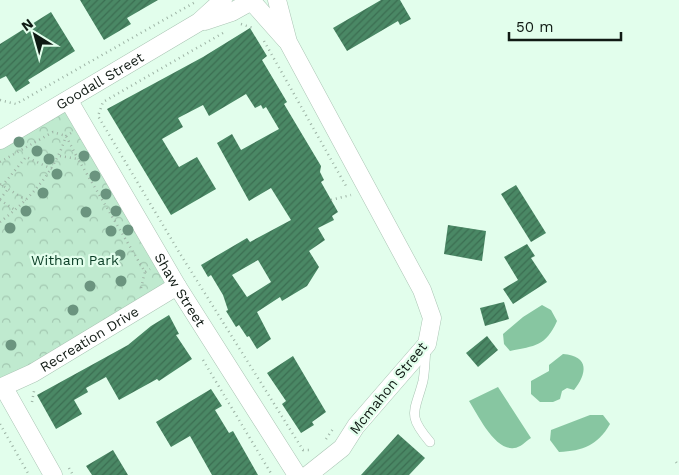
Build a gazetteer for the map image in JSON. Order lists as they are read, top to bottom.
{
  "streets": {
    "street": [
      "Goodall Street",
      "Shaw Street",
      "Recreation Drive",
      "Mcmahon Street"
    ]
  },
  "crossings": [
    ["Goodall Street", "Shaw Street"],
    ["Shaw Street", "Recreation Drive"]
  ],
  "parks": ["Witham Park"],
  "scale_bar": "50 m",
  "north": "top left"
}
